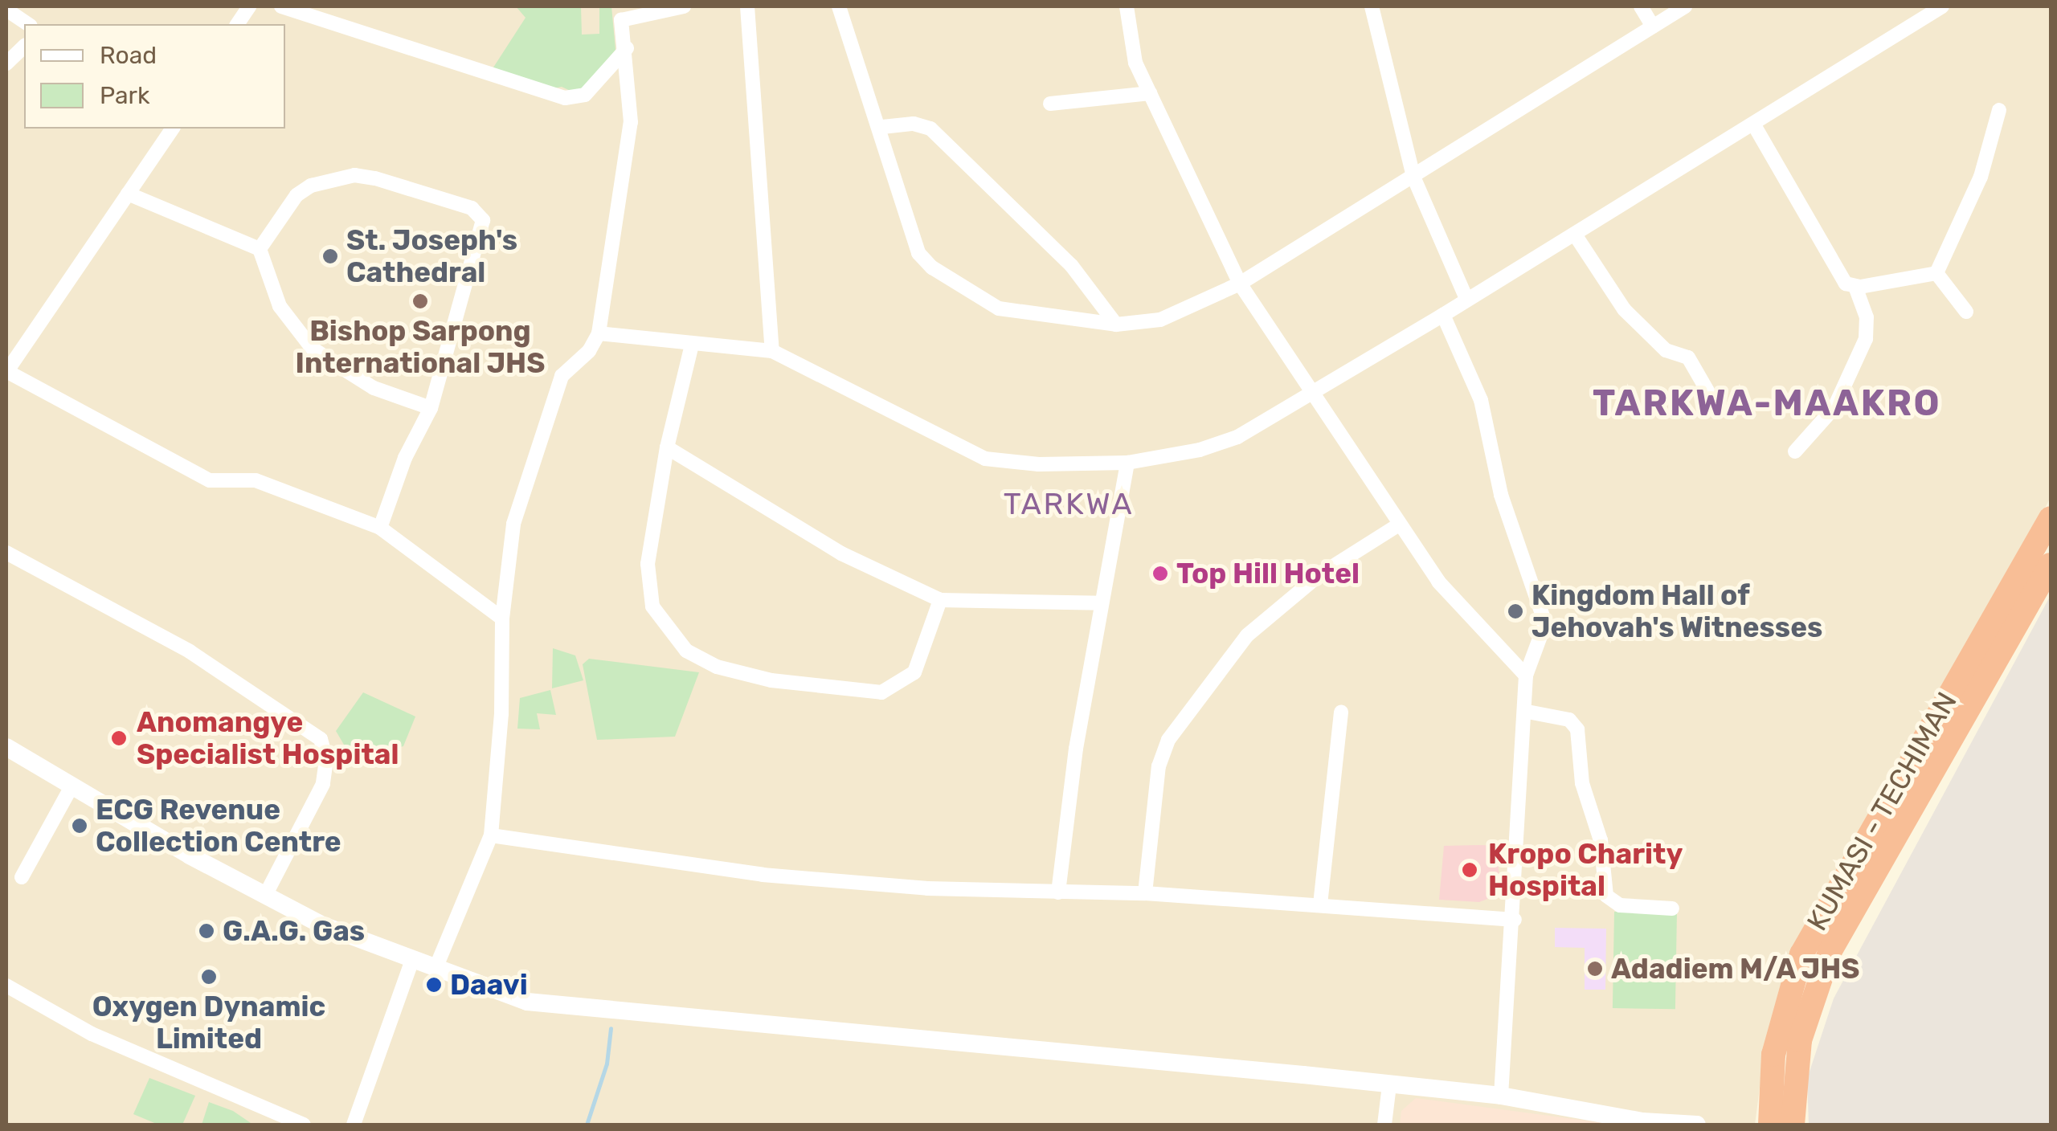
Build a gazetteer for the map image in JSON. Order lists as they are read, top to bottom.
{
  "streets": {
    "highway": ["KUMASI - TECHIMAN"]
  },
  "districts": ["TARKWA-MAAKRO", "TARKWA"],
  "places": [
    "St. Joseph's Cathedral",
    "Bishop Sarpong International JHS",
    "Top Hill Hotel",
    "Kingdom Hall of Jehovah's Witnesses",
    "Anomangye Specialist Hospital",
    "ECG Revenue Collection Centre",
    "Kropo Charity Hospital",
    "G.A.G. Gas",
    "Adadiem M/A JHS",
    "Oxygen Dynamic Limited",
    "Daavi"
  ],
  "legend": ["Road", "Park"]
}
